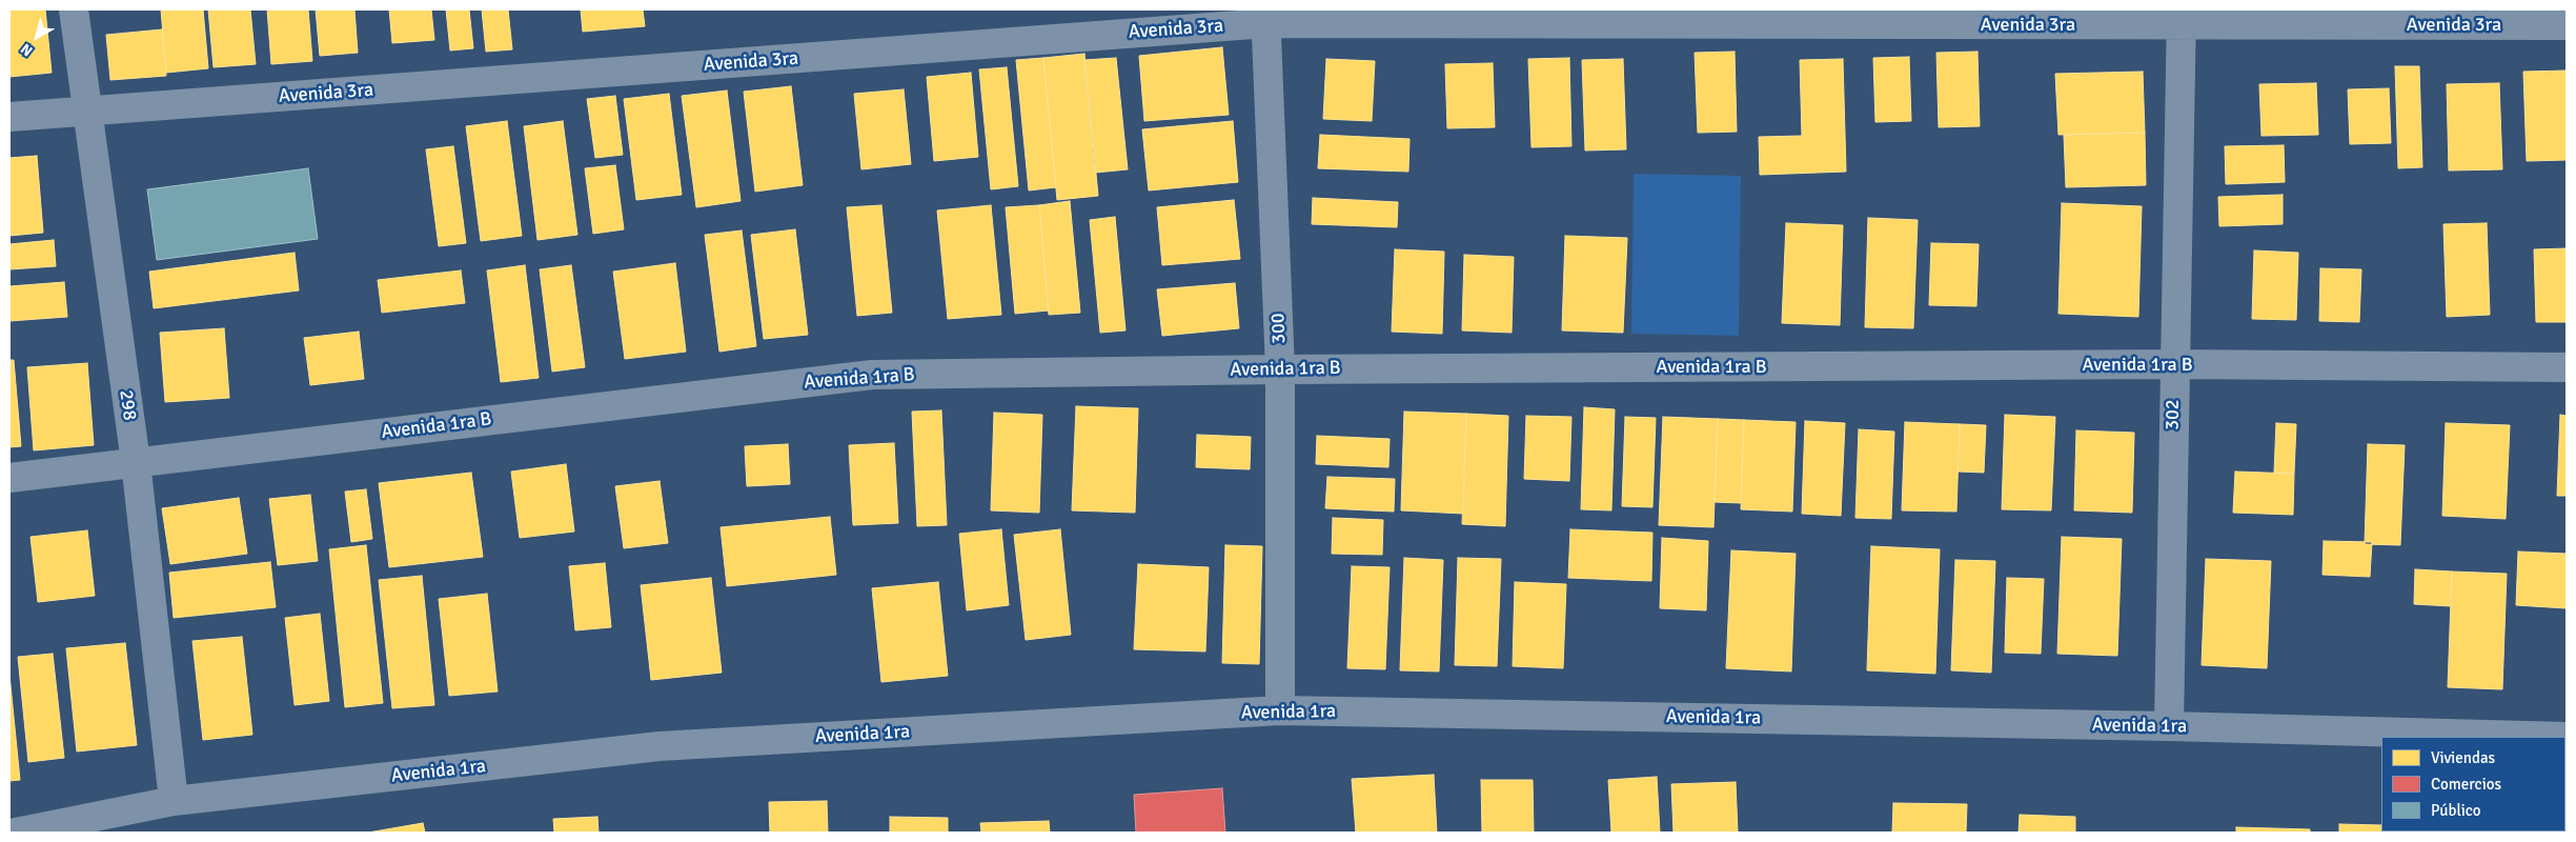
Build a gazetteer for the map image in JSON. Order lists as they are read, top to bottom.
{
  "streets": {
    "street": [
      "Avenida 3ra",
      "300",
      "Avenida 1ra B",
      "298",
      "302",
      "Avenida 1ra"
    ]
  },
  "crossings": [
    ["Avenida 3ra", "300"],
    ["Avenida 3ra", "298"],
    ["Avenida 3ra", "302"],
    ["300", "Avenida 1ra B"],
    ["300", "Avenida 1ra"],
    ["Avenida 1ra B", "298"],
    ["Avenida 1ra B", "302"],
    ["298", "Avenida 1ra"],
    ["302", "Avenida 1ra"]
  ],
  "legend": ["Viviendas", "Comercios", "Público"],
  "north": "bottom left"
}
